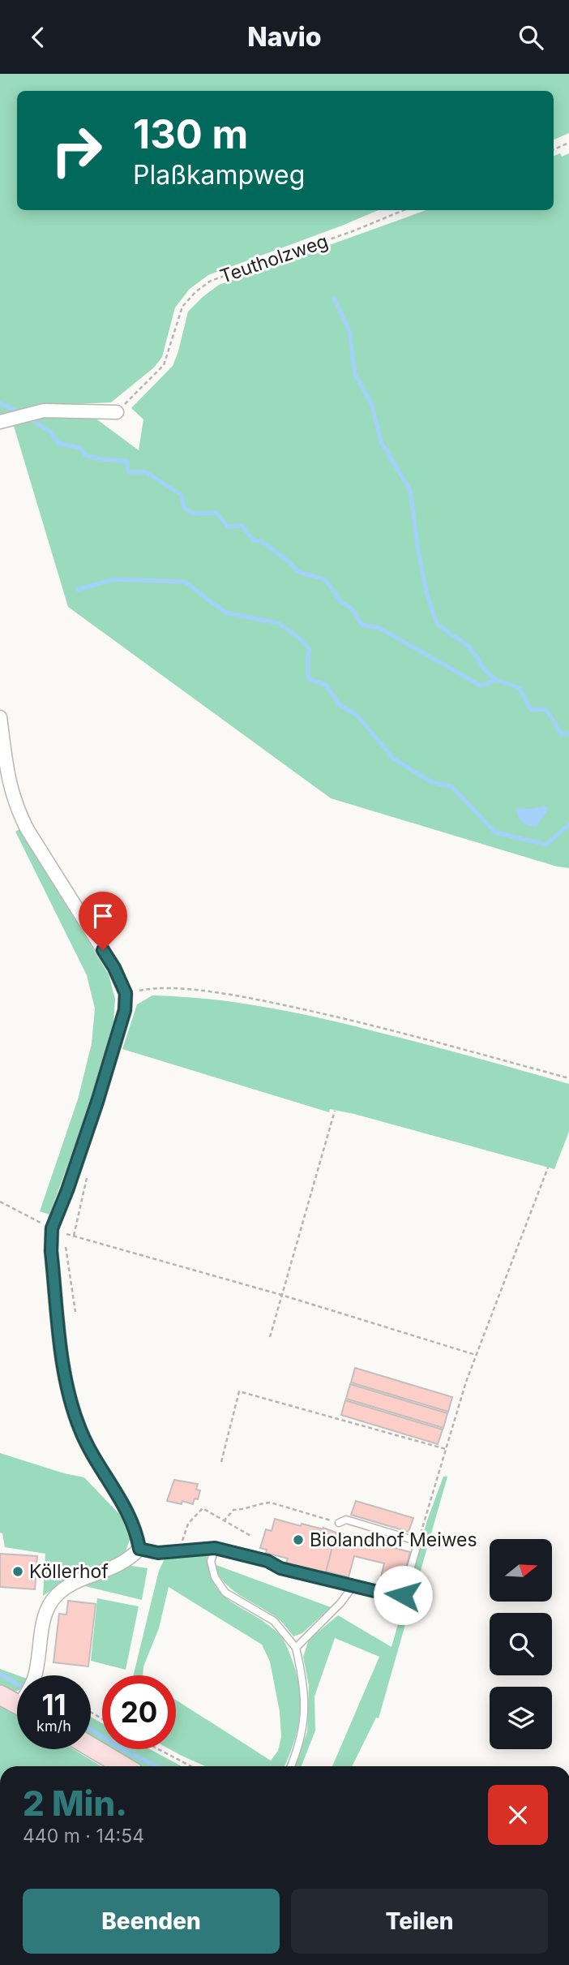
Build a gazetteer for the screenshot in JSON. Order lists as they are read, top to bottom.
{
  "streets": {
    "path": ["Teutholzweg"]
  },
  "places": ["Biolandhof Meiwes", "Köllerhof"],
  "north": "right",
  "page": {
    "header": "Navio",
    "turn": ["130 m", "Plaßkampweg"],
    "speed": "11 km/h",
    "limit": "20",
    "heading": ["2 Min.", "440 m · 14:54"],
    "buttons": ["Beenden", "Teilen"]
  }
}
